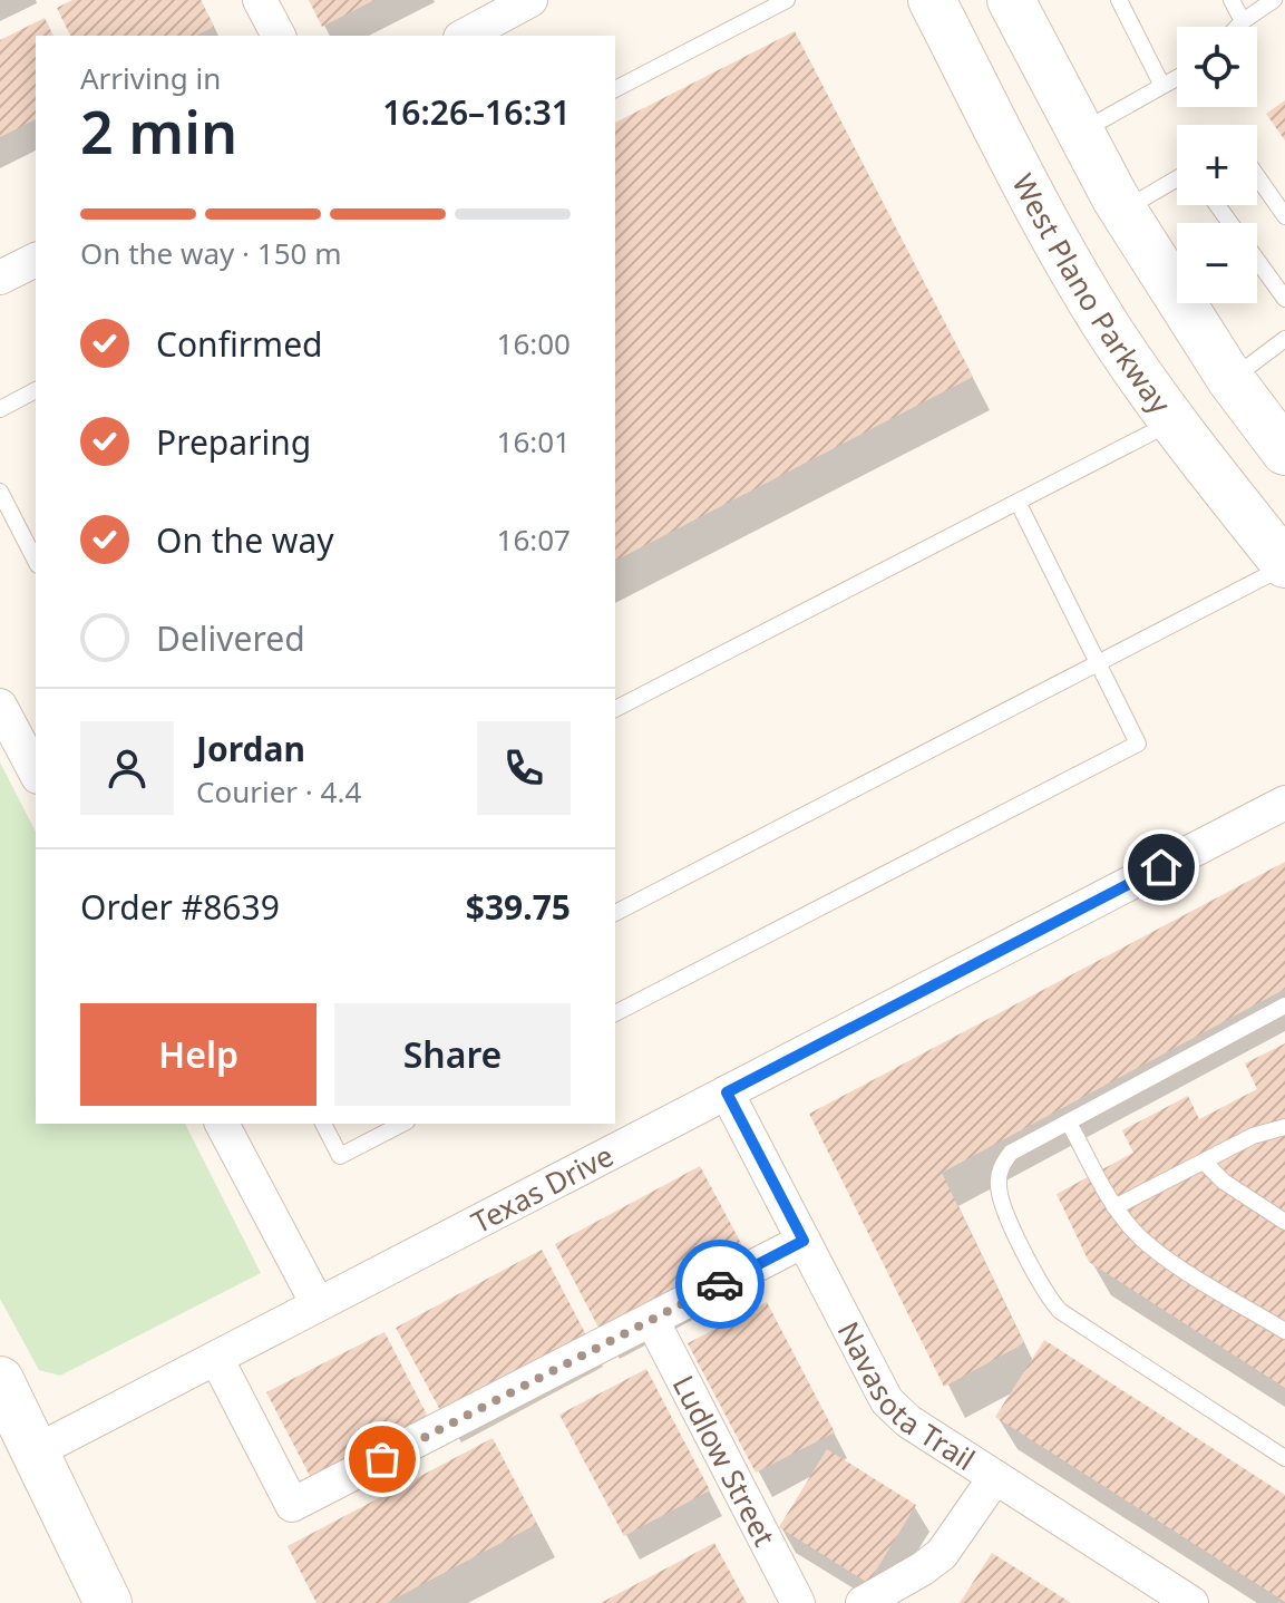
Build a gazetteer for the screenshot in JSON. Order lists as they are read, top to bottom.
{
  "streets": {
    "main road": ["West Plano Parkway"],
    "street": ["Texas Drive", "Navasota Trail", "Ludlow Street"]
  },
  "crossings": [
    ["Texas Drive", "Navasota Trail"]
  ],
  "page": {
    "map_buttons": ["+", "−"],
    "heading": ["2 min", "Arriving in", "16:26–16:31"],
    "panel": [
      "Jordan",
      "Courier · 4.4",
      "Order #8639",
      "$39.75"
    ],
    "bar": "On the way · 150 m",
    "list": [
      ["Confirmed", "16:00"],
      ["Preparing", "16:01"],
      ["On the way", "16:07"],
      "Delivered"
    ],
    "buttons": ["Help", "Share"]
  }
}
